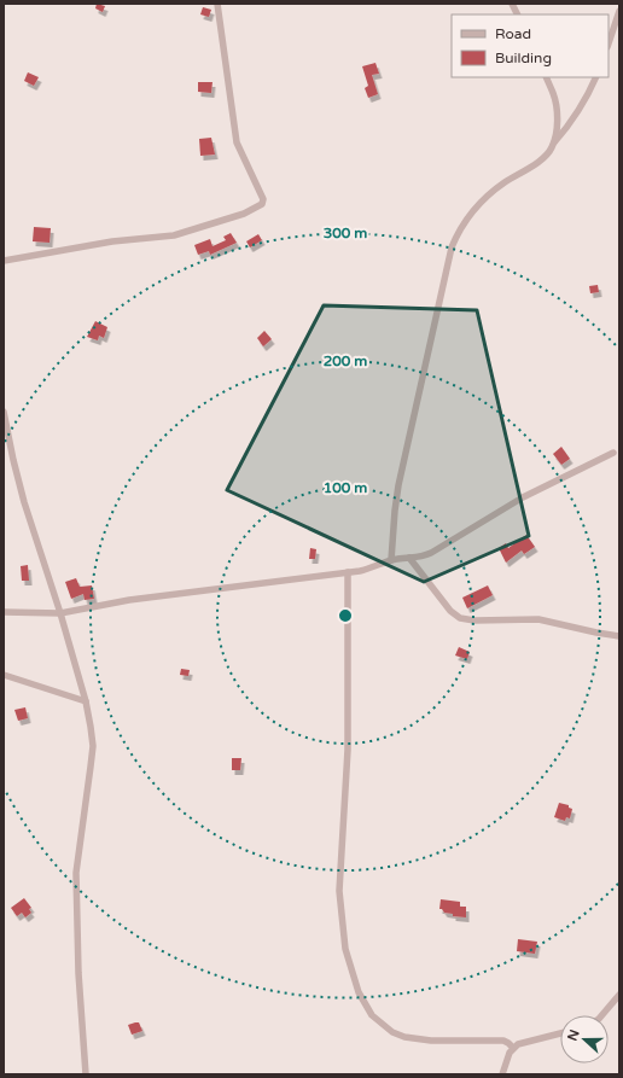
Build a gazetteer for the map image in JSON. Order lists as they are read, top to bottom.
{
  "legend": ["Road", "Building"],
  "north": "left",
  "rings": ["300 m", "200 m", "100 m"]
}
